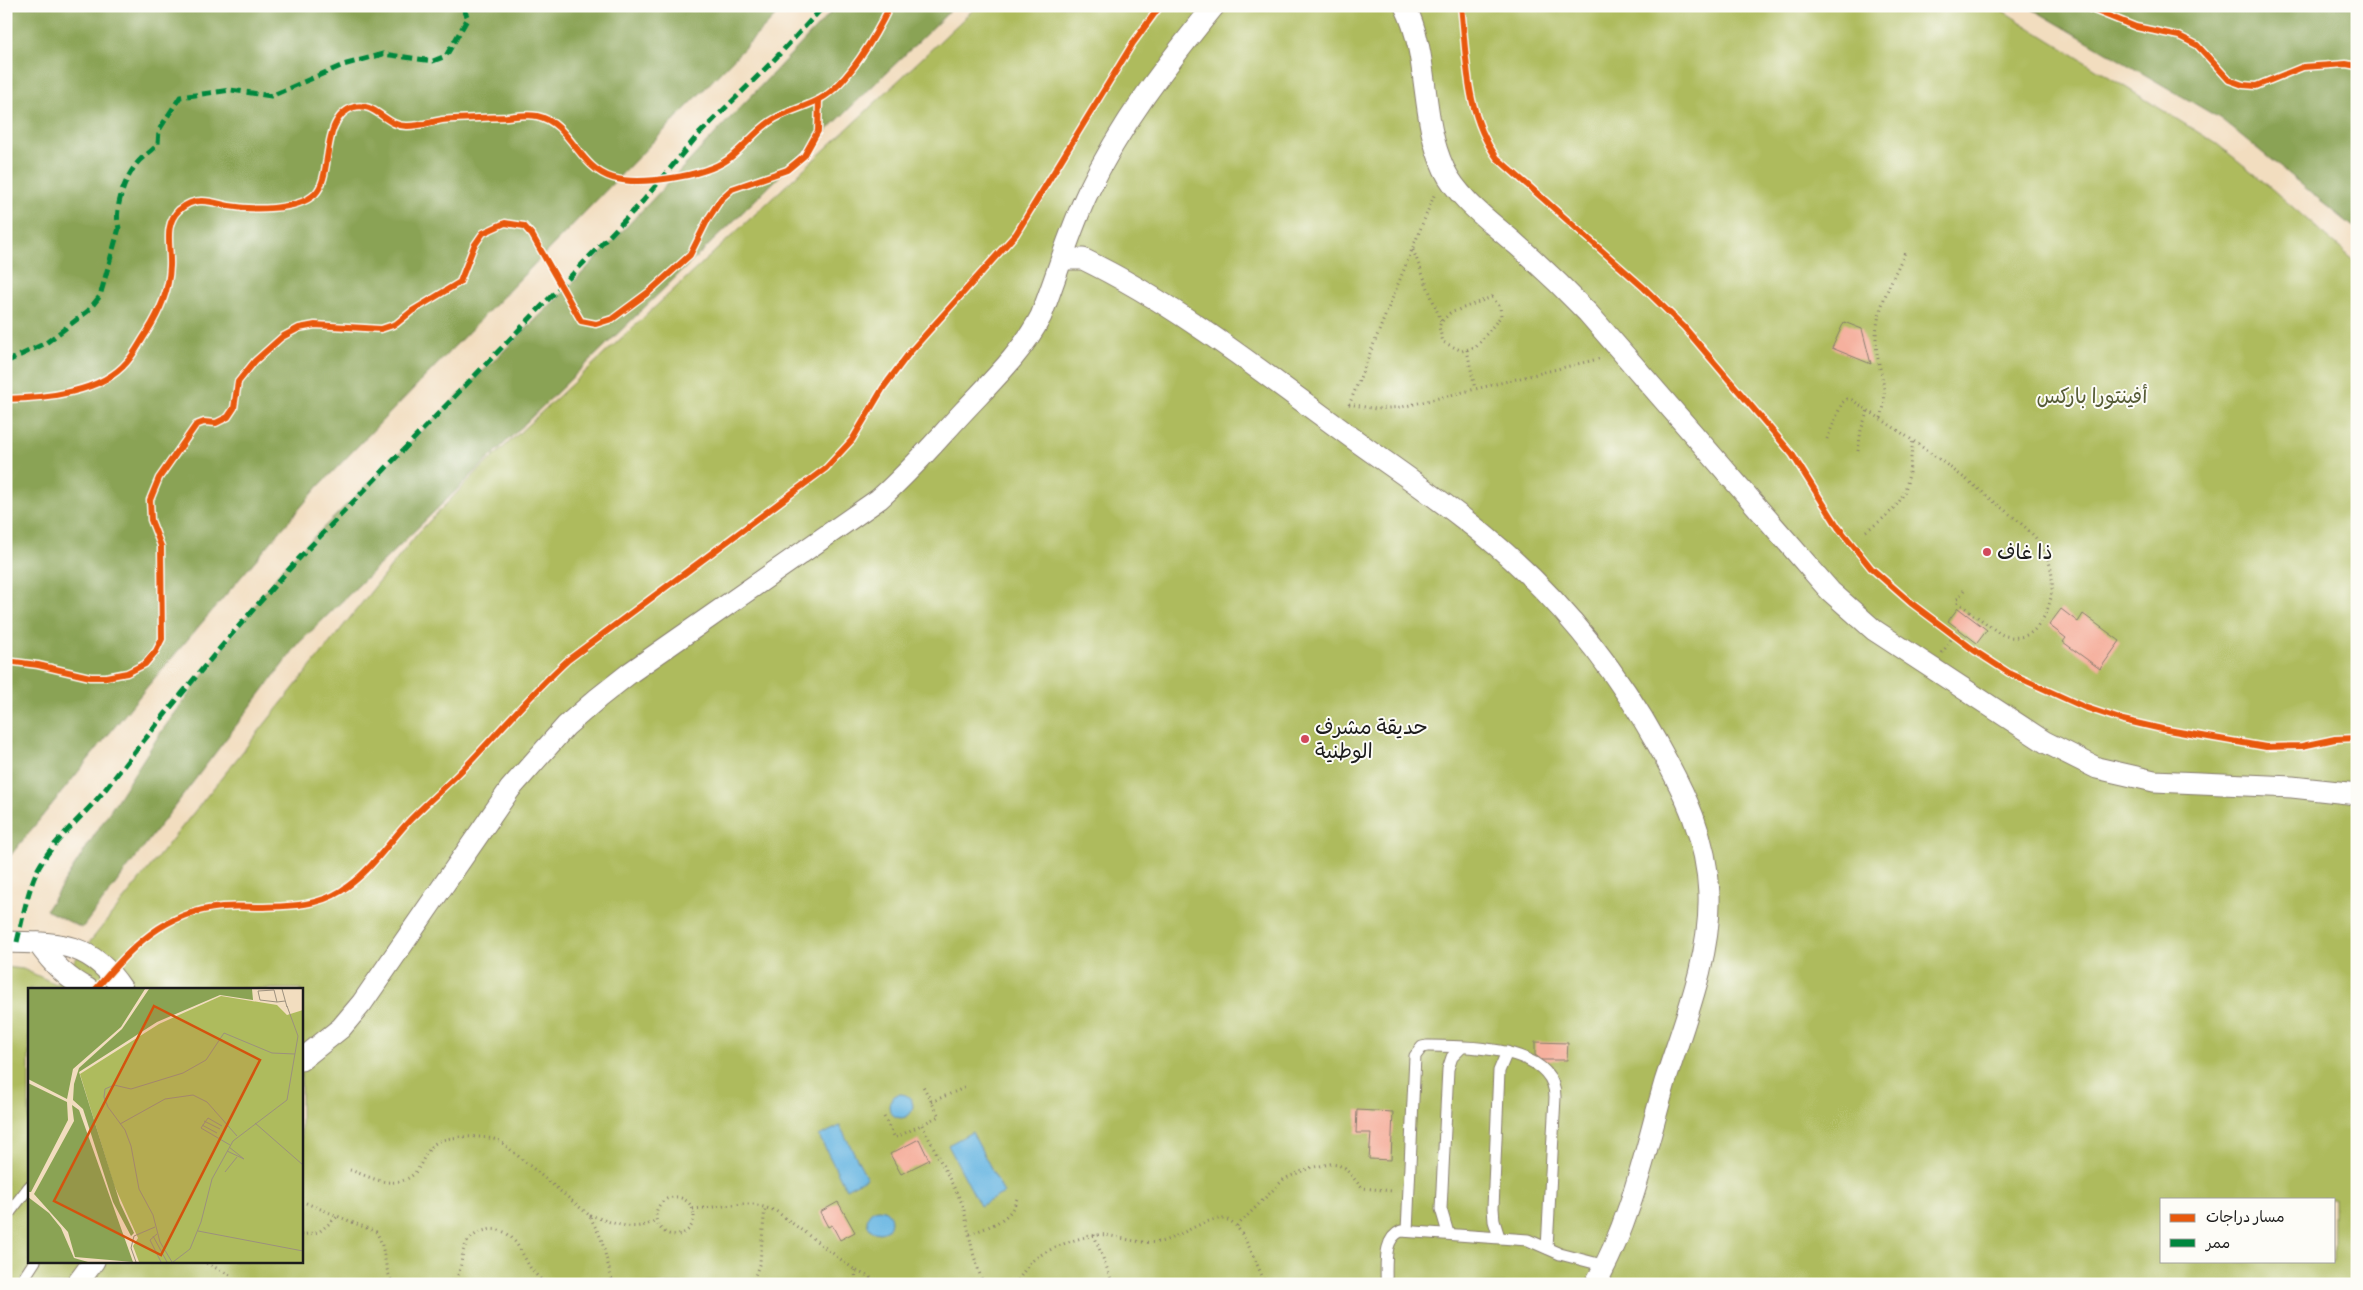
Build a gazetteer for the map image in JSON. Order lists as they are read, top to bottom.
{
  "parks": ["أفينتورا باركس"],
  "places": ["ذا غاف", "حديقة مشرف الوطنية"],
  "legend": ["مسار دراجات", "ممر"]
}
